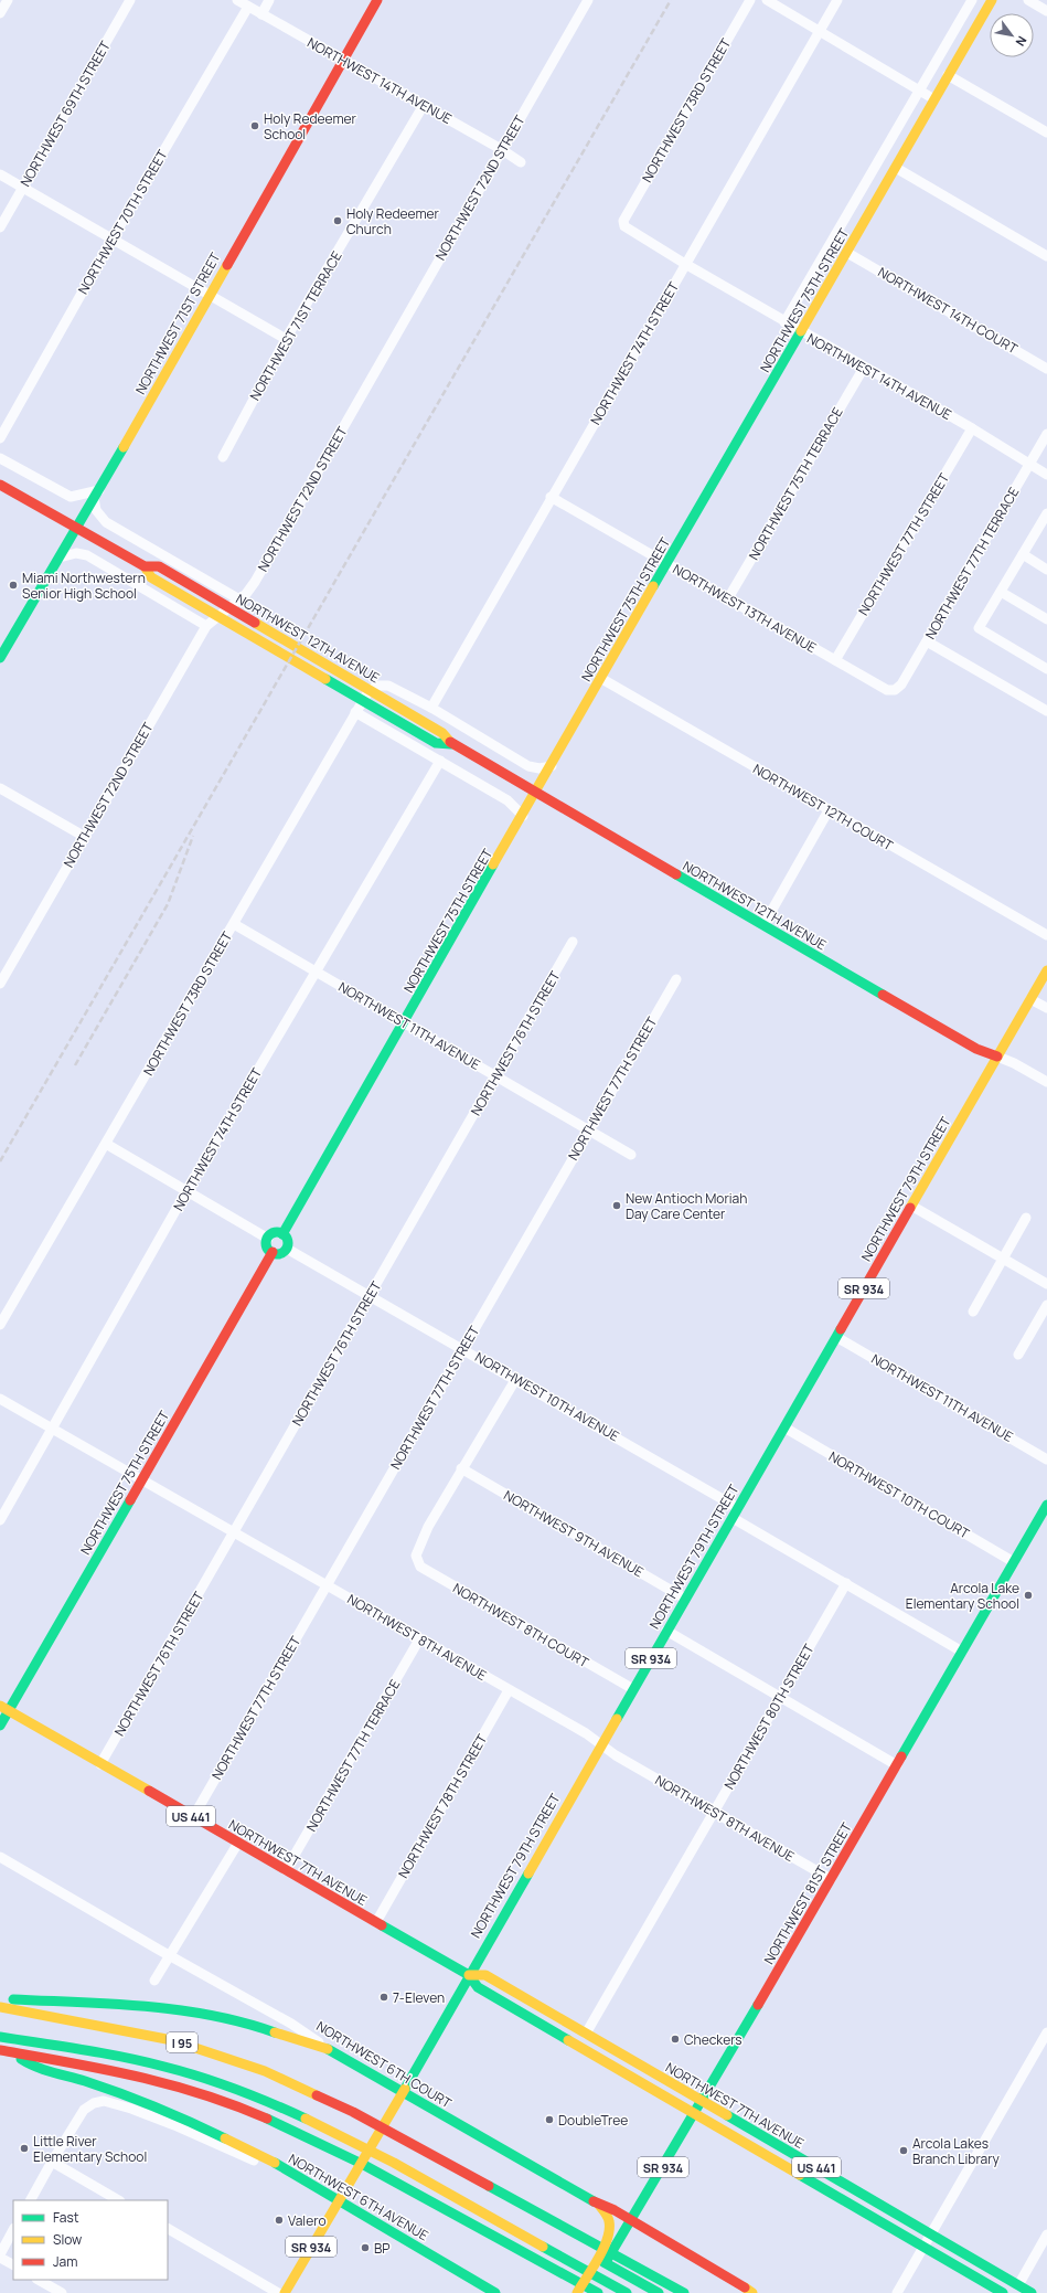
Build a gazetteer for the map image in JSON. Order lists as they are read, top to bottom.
{
  "streets": {
    "main road": [
      "NORTHWEST 75TH STREET",
      "NORTHWEST 71ST STREET",
      "NORTHWEST 12TH AVENUE",
      "NORTHWEST 79TH STREET",
      "SR 934",
      "US 441",
      "NORTHWEST 7TH AVENUE",
      "NORTHWEST 81ST STREET",
      "I 95",
      "NORTHWEST 6TH COURT",
      "NORTHWEST 6TH AVENUE"
    ],
    "street": [
      "NORTHWEST 14TH AVENUE",
      "NORTHWEST 73RD STREET",
      "NORTHWEST 69TH STREET",
      "NORTHWEST 72ND STREET",
      "NORTHWEST 70TH STREET",
      "NORTHWEST 14TH COURT",
      "NORTHWEST 71ST TERRACE",
      "NORTHWEST 74TH STREET",
      "NORTHWEST 75TH TERRACE",
      "NORTHWEST 77TH STREET",
      "NORTHWEST 77TH TERRACE",
      "NORTHWEST 13TH AVENUE",
      "NORTHWEST 12TH COURT",
      "NORTHWEST 11TH AVENUE",
      "NORTHWEST 76TH STREET",
      "NORTHWEST 10TH AVENUE",
      "NORTHWEST 10TH COURT",
      "NORTHWEST 9TH AVENUE",
      "NORTHWEST 8TH COURT",
      "NORTHWEST 8TH AVENUE",
      "NORTHWEST 80TH STREET",
      "NORTHWEST 78TH STREET"
    ]
  },
  "crossings": [
    ["NORTHWEST 14TH AVENUE", "NORTHWEST 73RD STREET"],
    ["NORTHWEST 14TH AVENUE", "NORTHWEST 72ND STREET"],
    ["NORTHWEST 14TH AVENUE", "NORTHWEST 70TH STREET"],
    ["NORTHWEST 14TH AVENUE", "NORTHWEST 75TH STREET"],
    ["NORTHWEST 14TH AVENUE", "NORTHWEST 71ST STREET"],
    ["NORTHWEST 14TH AVENUE", "NORTHWEST 71ST TERRACE"],
    ["NORTHWEST 14TH AVENUE", "NORTHWEST 74TH STREET"],
    ["NORTHWEST 14TH AVENUE", "NORTHWEST 75TH TERRACE"],
    ["NORTHWEST 14TH AVENUE", "NORTHWEST 77TH STREET"],
    ["NORTHWEST 14TH AVENUE", "NORTHWEST 77TH TERRACE"],
    ["NORTHWEST 73RD STREET", "NORTHWEST 12TH AVENUE"],
    ["NORTHWEST 73RD STREET", "NORTHWEST 11TH AVENUE"],
    ["NORTHWEST 72ND STREET", "NORTHWEST 12TH AVENUE"],
    ["NORTHWEST 75TH STREET", "NORTHWEST 14TH COURT"],
    ["NORTHWEST 75TH STREET", "NORTHWEST 13TH AVENUE"],
    ["NORTHWEST 75TH STREET", "NORTHWEST 12TH AVENUE"],
    ["NORTHWEST 75TH STREET", "NORTHWEST 12TH COURT"],
    ["NORTHWEST 75TH STREET", "NORTHWEST 11TH AVENUE"],
    ["NORTHWEST 75TH STREET", "NORTHWEST 10TH AVENUE"],
    ["NORTHWEST 75TH STREET", "NORTHWEST 8TH AVENUE"],
    ["NORTHWEST 75TH STREET", "NORTHWEST 7TH AVENUE"],
    ["NORTHWEST 71ST STREET", "NORTHWEST 12TH AVENUE"],
    ["NORTHWEST 74TH STREET", "NORTHWEST 13TH AVENUE"],
    ["NORTHWEST 74TH STREET", "NORTHWEST 12TH AVENUE"],
    ["NORTHWEST 74TH STREET", "NORTHWEST 11TH AVENUE"],
    ["NORTHWEST 74TH STREET", "NORTHWEST 8TH AVENUE"],
    ["NORTHWEST 75TH TERRACE", "NORTHWEST 13TH AVENUE"],
    ["NORTHWEST 77TH STREET", "NORTHWEST 13TH AVENUE"],
    ["NORTHWEST 77TH STREET", "NORTHWEST 11TH AVENUE"],
    ["NORTHWEST 77TH STREET", "NORTHWEST 10TH AVENUE"],
    ["NORTHWEST 77TH STREET", "NORTHWEST 8TH AVENUE"],
    ["NORTHWEST 77TH STREET", "NORTHWEST 7TH AVENUE"],
    ["NORTHWEST 77TH TERRACE", "NORTHWEST 13TH AVENUE"],
    ["NORTHWEST 77TH TERRACE", "NORTHWEST 8TH AVENUE"],
    ["NORTHWEST 77TH TERRACE", "NORTHWEST 7TH AVENUE"],
    ["NORTHWEST 12TH AVENUE", "NORTHWEST 79TH STREET"],
    ["NORTHWEST 11TH AVENUE", "NORTHWEST 76TH STREET"],
    ["NORTHWEST 11TH AVENUE", "NORTHWEST 79TH STREET"],
    ["NORTHWEST 76TH STREET", "NORTHWEST 10TH AVENUE"],
    ["NORTHWEST 76TH STREET", "NORTHWEST 8TH AVENUE"],
    ["NORTHWEST 76TH STREET", "NORTHWEST 7TH AVENUE"],
    ["NORTHWEST 79TH STREET", "NORTHWEST 10TH AVENUE"],
    ["NORTHWEST 79TH STREET", "NORTHWEST 10TH COURT"],
    ["NORTHWEST 79TH STREET", "NORTHWEST 9TH AVENUE"],
    ["NORTHWEST 79TH STREET", "NORTHWEST 8TH COURT"],
    ["NORTHWEST 79TH STREET", "NORTHWEST 8TH AVENUE"],
    ["NORTHWEST 79TH STREET", "NORTHWEST 7TH AVENUE"],
    ["NORTHWEST 79TH STREET", "NORTHWEST 6TH COURT"],
    ["NORTHWEST 79TH STREET", "NORTHWEST 6TH AVENUE"],
    ["NORTHWEST 10TH COURT", "NORTHWEST 81ST STREET"],
    ["NORTHWEST 9TH AVENUE", "NORTHWEST 8TH COURT"],
    ["NORTHWEST 8TH AVENUE", "NORTHWEST 80TH STREET"],
    ["NORTHWEST 8TH AVENUE", "NORTHWEST 78TH STREET"],
    ["NORTHWEST 8TH AVENUE", "NORTHWEST 81ST STREET"],
    ["NORTHWEST 80TH STREET", "NORTHWEST 7TH AVENUE"],
    ["NORTHWEST 78TH STREET", "NORTHWEST 7TH AVENUE"],
    ["NORTHWEST 7TH AVENUE", "NORTHWEST 81ST STREET"],
    ["NORTHWEST 81ST STREET", "NORTHWEST 6TH COURT"]
  ],
  "places": [
    "Holy Redeemer School",
    "Holy Redeemer Church",
    "Miami Northwestern Senior High School",
    "New Antioch Moriah Day Care Center",
    "Arcola Lake Elementary School",
    "7-Eleven",
    "Checkers",
    "DoubleTree",
    "Little River Elementary School",
    "Arcola Lakes Branch Library",
    "Valero",
    "BP"
  ],
  "legend": ["Fast", "Slow", "Jam"],
  "north": "bottom right"
}
